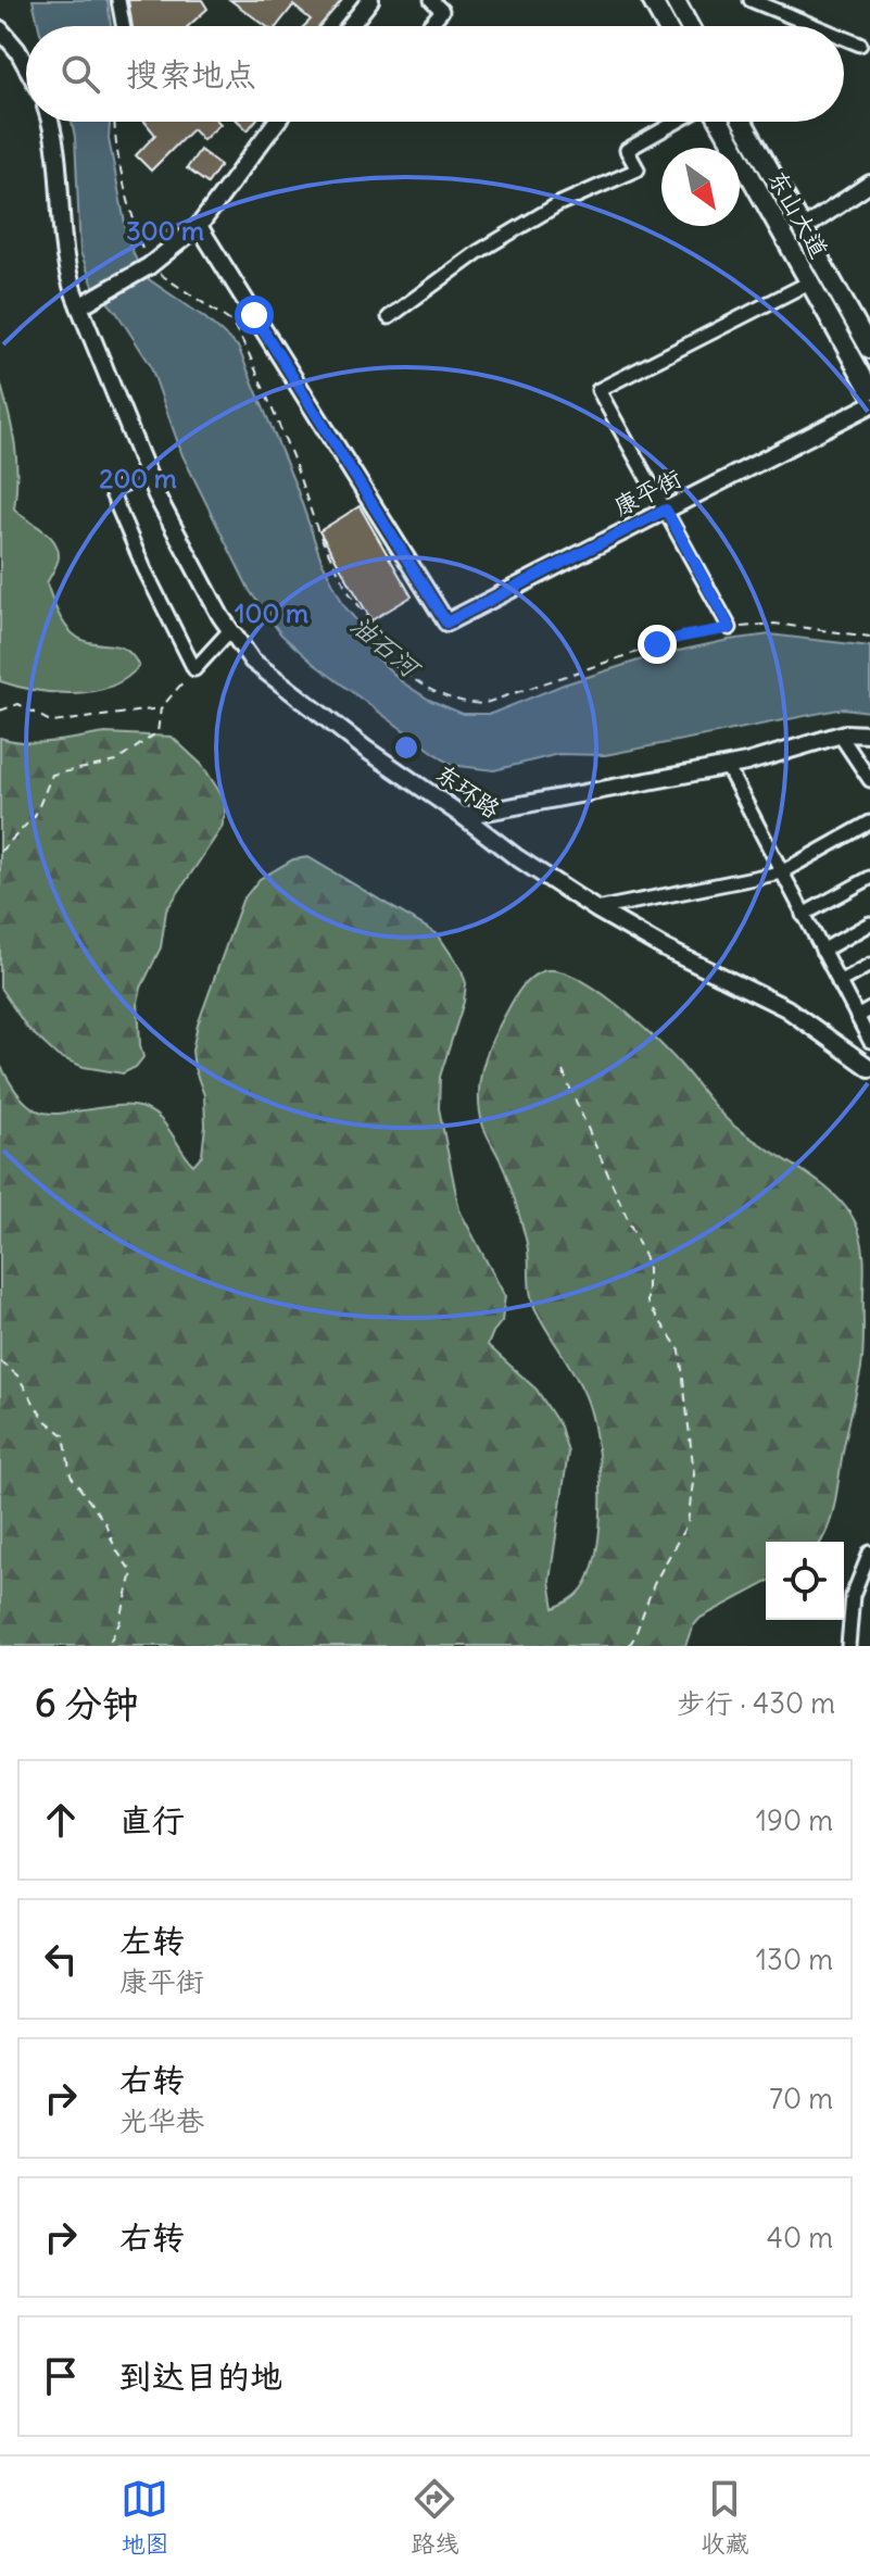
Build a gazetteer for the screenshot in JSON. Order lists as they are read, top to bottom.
{
  "streets": {
    "main road": ["东山大道"],
    "street": ["康平街", "东环路"]
  },
  "water": ["油石河"],
  "north": "bottom right",
  "page": {
    "search": "搜索地点",
    "heading": ["6 分钟", "步行 · 430 m"],
    "list": [
      ["直行", "190 m"],
      ["左转", "康平街", "130 m"],
      ["右转", "光华巷", "70 m"],
      ["右转", "40 m"],
      "到达目的地"
    ],
    "nav": ["地图", "路线", "收藏"]
  },
  "rings": ["300 m", "200 m", "100 m"]
}
